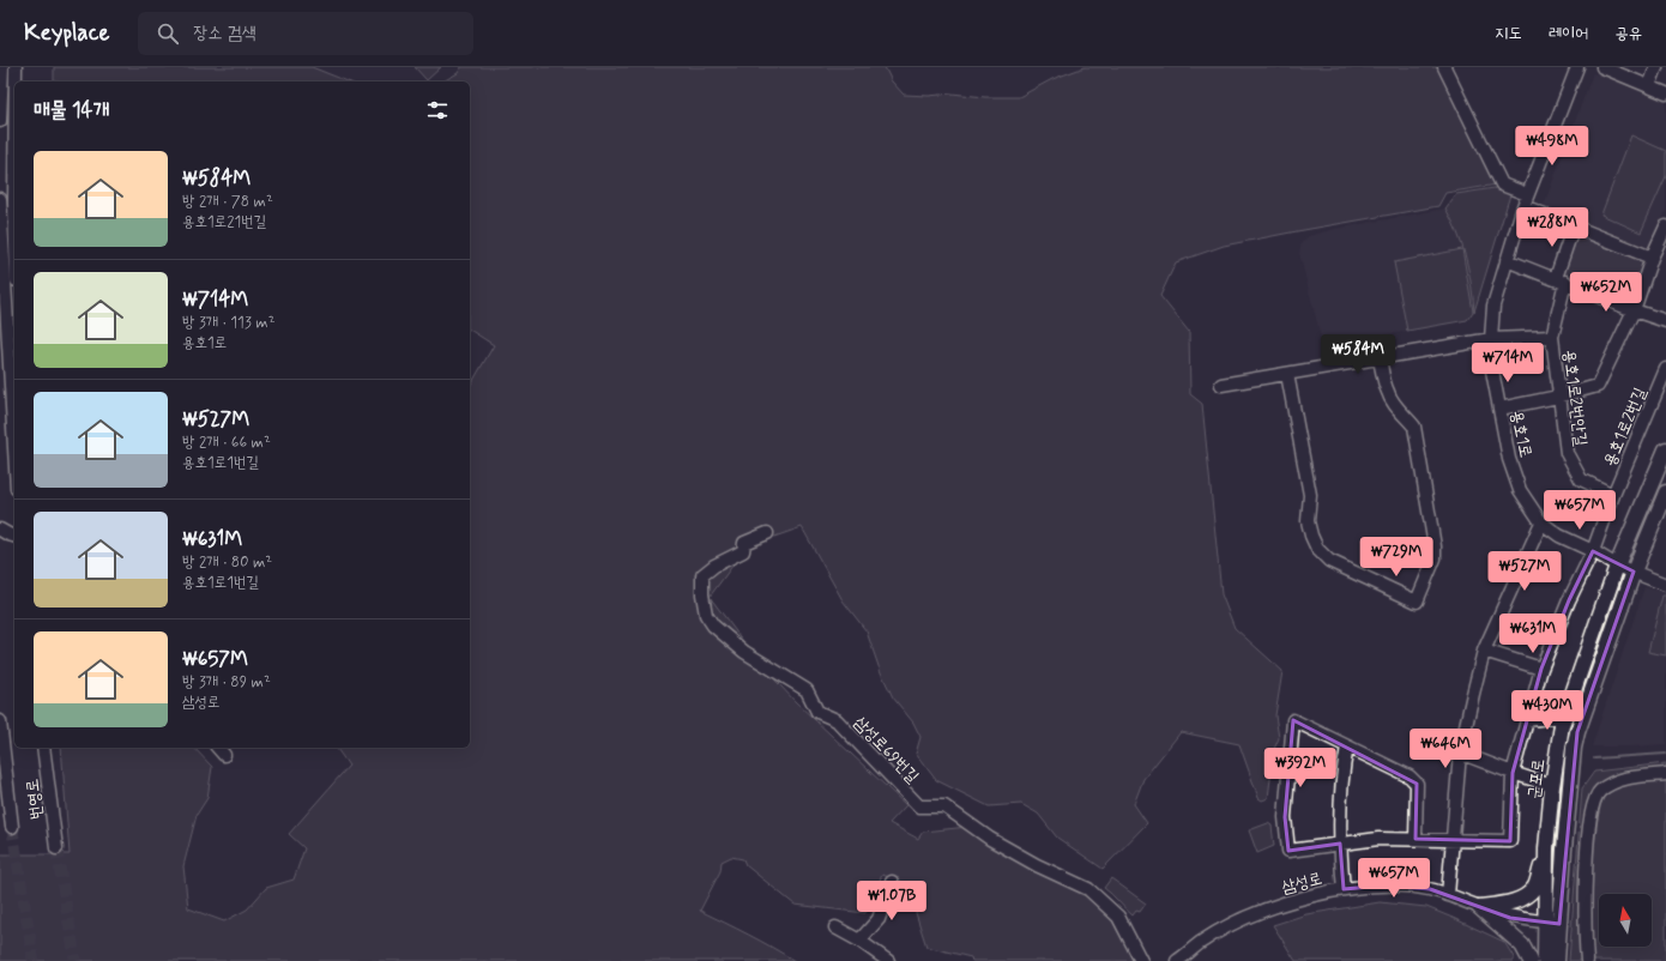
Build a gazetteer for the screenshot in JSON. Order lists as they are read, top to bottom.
{
  "streets": {
    "main road": ["군포로"],
    "street": [
      "용호1로2번안길",
      "용호1로2번길",
      "용호1로",
      "삼성로69번길",
      "번영로",
      "삼성로"
    ]
  },
  "crossings": [
    ["용호1로2번안길", "용호1로2번길"],
    ["용호1로2번길", "용호1로"],
    ["용호1로", "군포로"],
    ["군포로", "삼성로"]
  ],
  "north": "top",
  "page": {
    "header": "Keyplace",
    "search": "장소 검색",
    "nav": ["지도", "레이어", "공유"],
    "heading": "매물 14개",
    "price": [
      "₩498M",
      "₩288M",
      "₩652M",
      "₩584M",
      "₩714M",
      "₩657M",
      "₩729M",
      "₩527M",
      "₩631M",
      "₩430M",
      "₩646M",
      "₩392M",
      "₩657M",
      "₩1.07B"
    ],
    "list": [
      {
        "name": "₩584M",
        "note": "방 2개 · 78 m² · 용호1로21번길"
      },
      {
        "name": "₩714M",
        "note": "방 3개 · 113 m² · 용호1로"
      },
      {
        "name": "₩527M",
        "note": "방 2개 · 66 m² · 용호1로1번길"
      },
      {
        "name": "₩631M",
        "note": "방 2개 · 80 m² · 용호1로1번길"
      },
      {
        "name": "₩657M",
        "note": "방 3개 · 89 m² · 삼성로"
      }
    ]
  }
}
